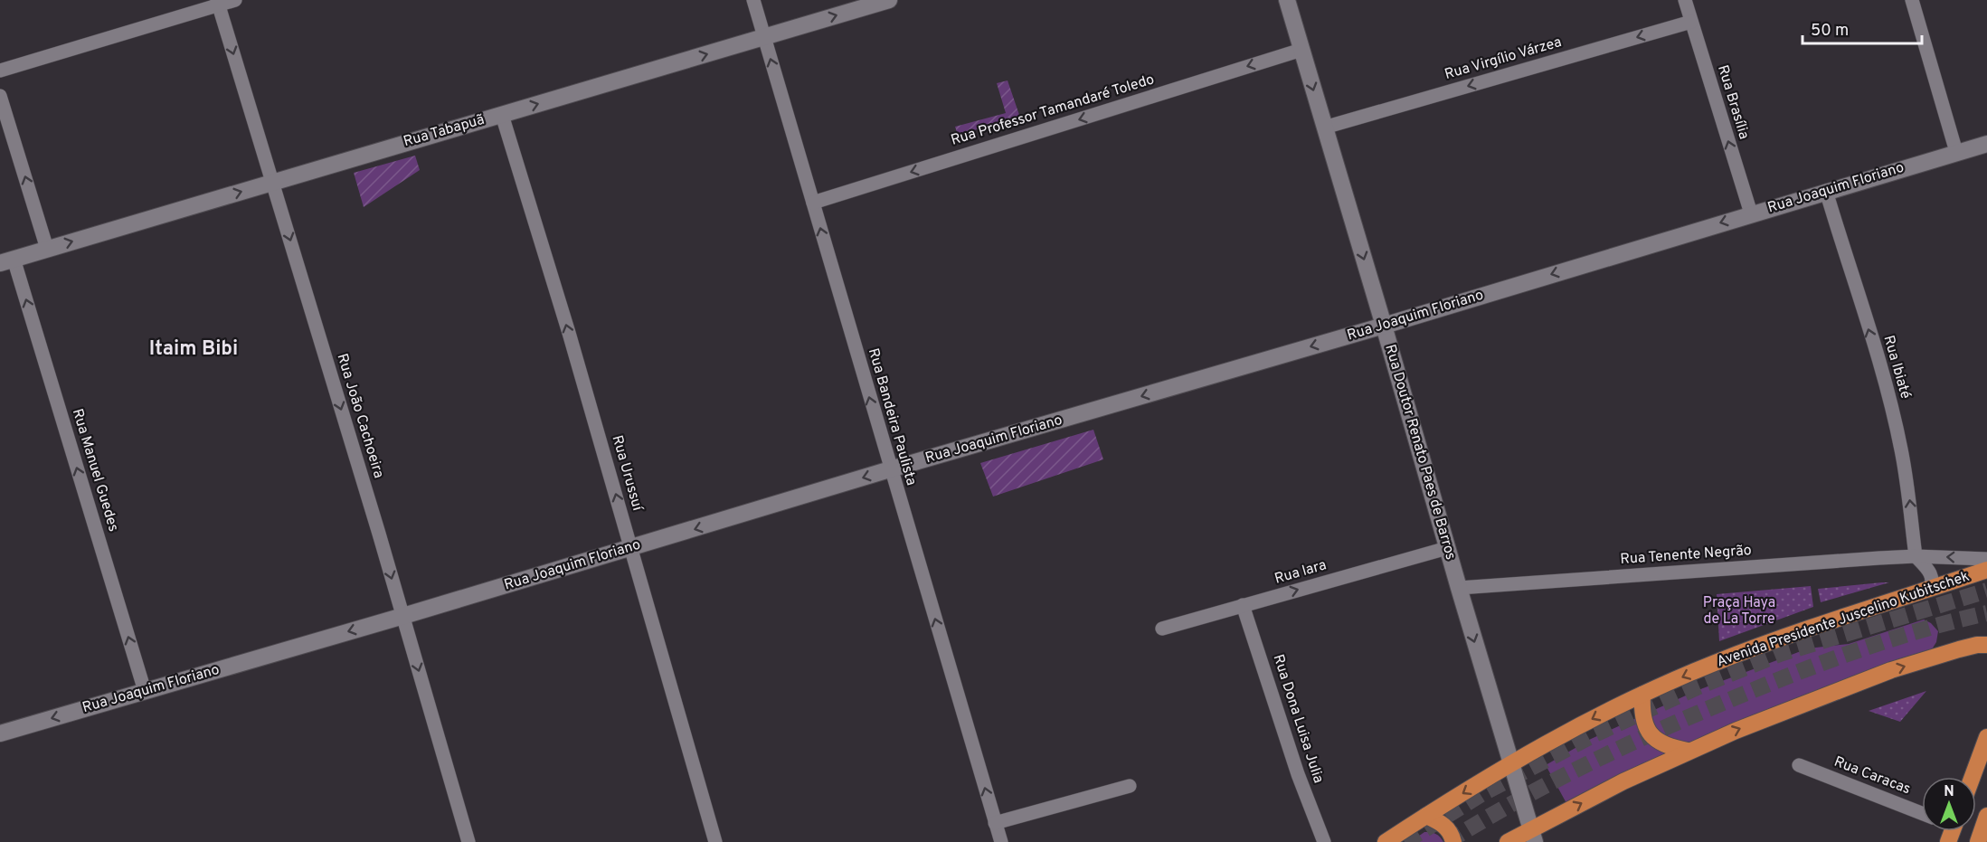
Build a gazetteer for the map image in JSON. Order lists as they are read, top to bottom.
{
  "streets": {
    "main road": ["Avenida Presidente Juscelino Kubitschek"],
    "street": [
      "Rua Virgílio Várzea",
      "Rua Brasília",
      "Rua Professor Tamandaré Toledo",
      "Rua Tabapuã",
      "Rua Joaquim Floriano",
      "Rua Ibiaté",
      "Rua João Cachoeira",
      "Rua Bandeira Paulista",
      "Rua Doutor Renato Paes de Barros",
      "Rua Manuel Guedes",
      "Rua Urussuí",
      "Rua Tenente Negrão",
      "Rua Iara",
      "Rua Dona Luisa Julia",
      "Rua Caracas"
    ]
  },
  "crossings": [
    ["Rua Virgílio Várzea", "Rua Brasília"],
    ["Rua Virgílio Várzea", "Rua Doutor Renato Paes de Barros"],
    ["Rua Brasília", "Rua Joaquim Floriano"],
    ["Rua Professor Tamandaré Toledo", "Rua Bandeira Paulista"],
    ["Rua Professor Tamandaré Toledo", "Rua Doutor Renato Paes de Barros"],
    ["Rua Tabapuã", "Rua João Cachoeira"],
    ["Rua Tabapuã", "Rua Bandeira Paulista"],
    ["Rua Tabapuã", "Rua Manuel Guedes"],
    ["Rua Tabapuã", "Rua Urussuí"],
    ["Rua Joaquim Floriano", "Rua Ibiaté"],
    ["Rua Joaquim Floriano", "Rua João Cachoeira"],
    ["Rua Joaquim Floriano", "Rua Bandeira Paulista"],
    ["Rua Joaquim Floriano", "Rua Doutor Renato Paes de Barros"],
    ["Rua Joaquim Floriano", "Rua Manuel Guedes"],
    ["Rua Joaquim Floriano", "Rua Urussuí"],
    ["Rua Ibiaté", "Rua Tenente Negrão"],
    ["Rua Doutor Renato Paes de Barros", "Rua Tenente Negrão"],
    ["Rua Doutor Renato Paes de Barros", "Rua Iara"],
    ["Rua Doutor Renato Paes de Barros", "Avenida Presidente Juscelino Kubitschek"],
    ["Rua Iara", "Rua Dona Luisa Julia"]
  ],
  "one_way": [
    "Rua Virgílio Várzea",
    "Rua Brasília",
    "Rua Professor Tamandaré Toledo",
    "Rua Tabapuã",
    "Rua Joaquim Floriano",
    "Rua Ibiaté",
    "Rua João Cachoeira",
    "Rua Bandeira Paulista",
    "Rua Doutor Renato Paes de Barros",
    "Rua Manuel Guedes",
    "Rua Urussuí",
    "Rua Iara"
  ],
  "districts": ["Itaim Bibi"],
  "parks": ["Praça Haya de La Torre"],
  "scale_bar": "50 m",
  "north": "top"
}
